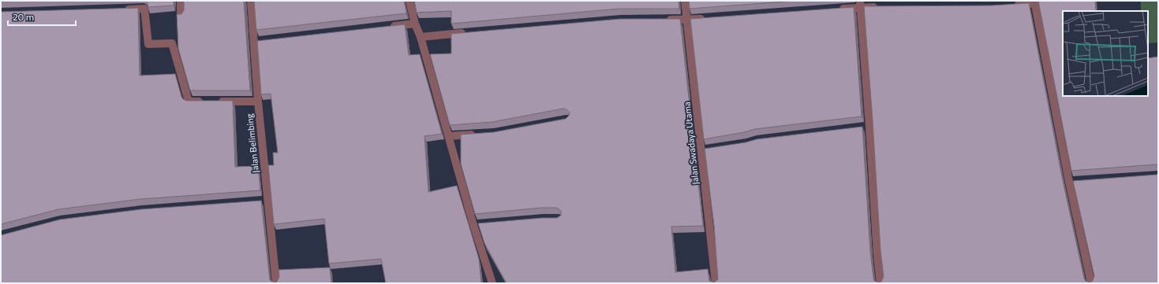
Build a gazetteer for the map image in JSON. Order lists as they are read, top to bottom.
{
  "streets": {
    "street": ["Jalan Belimbing", "Jalan Swadaya Utama"]
  },
  "scale_bar": "20 m"
}
